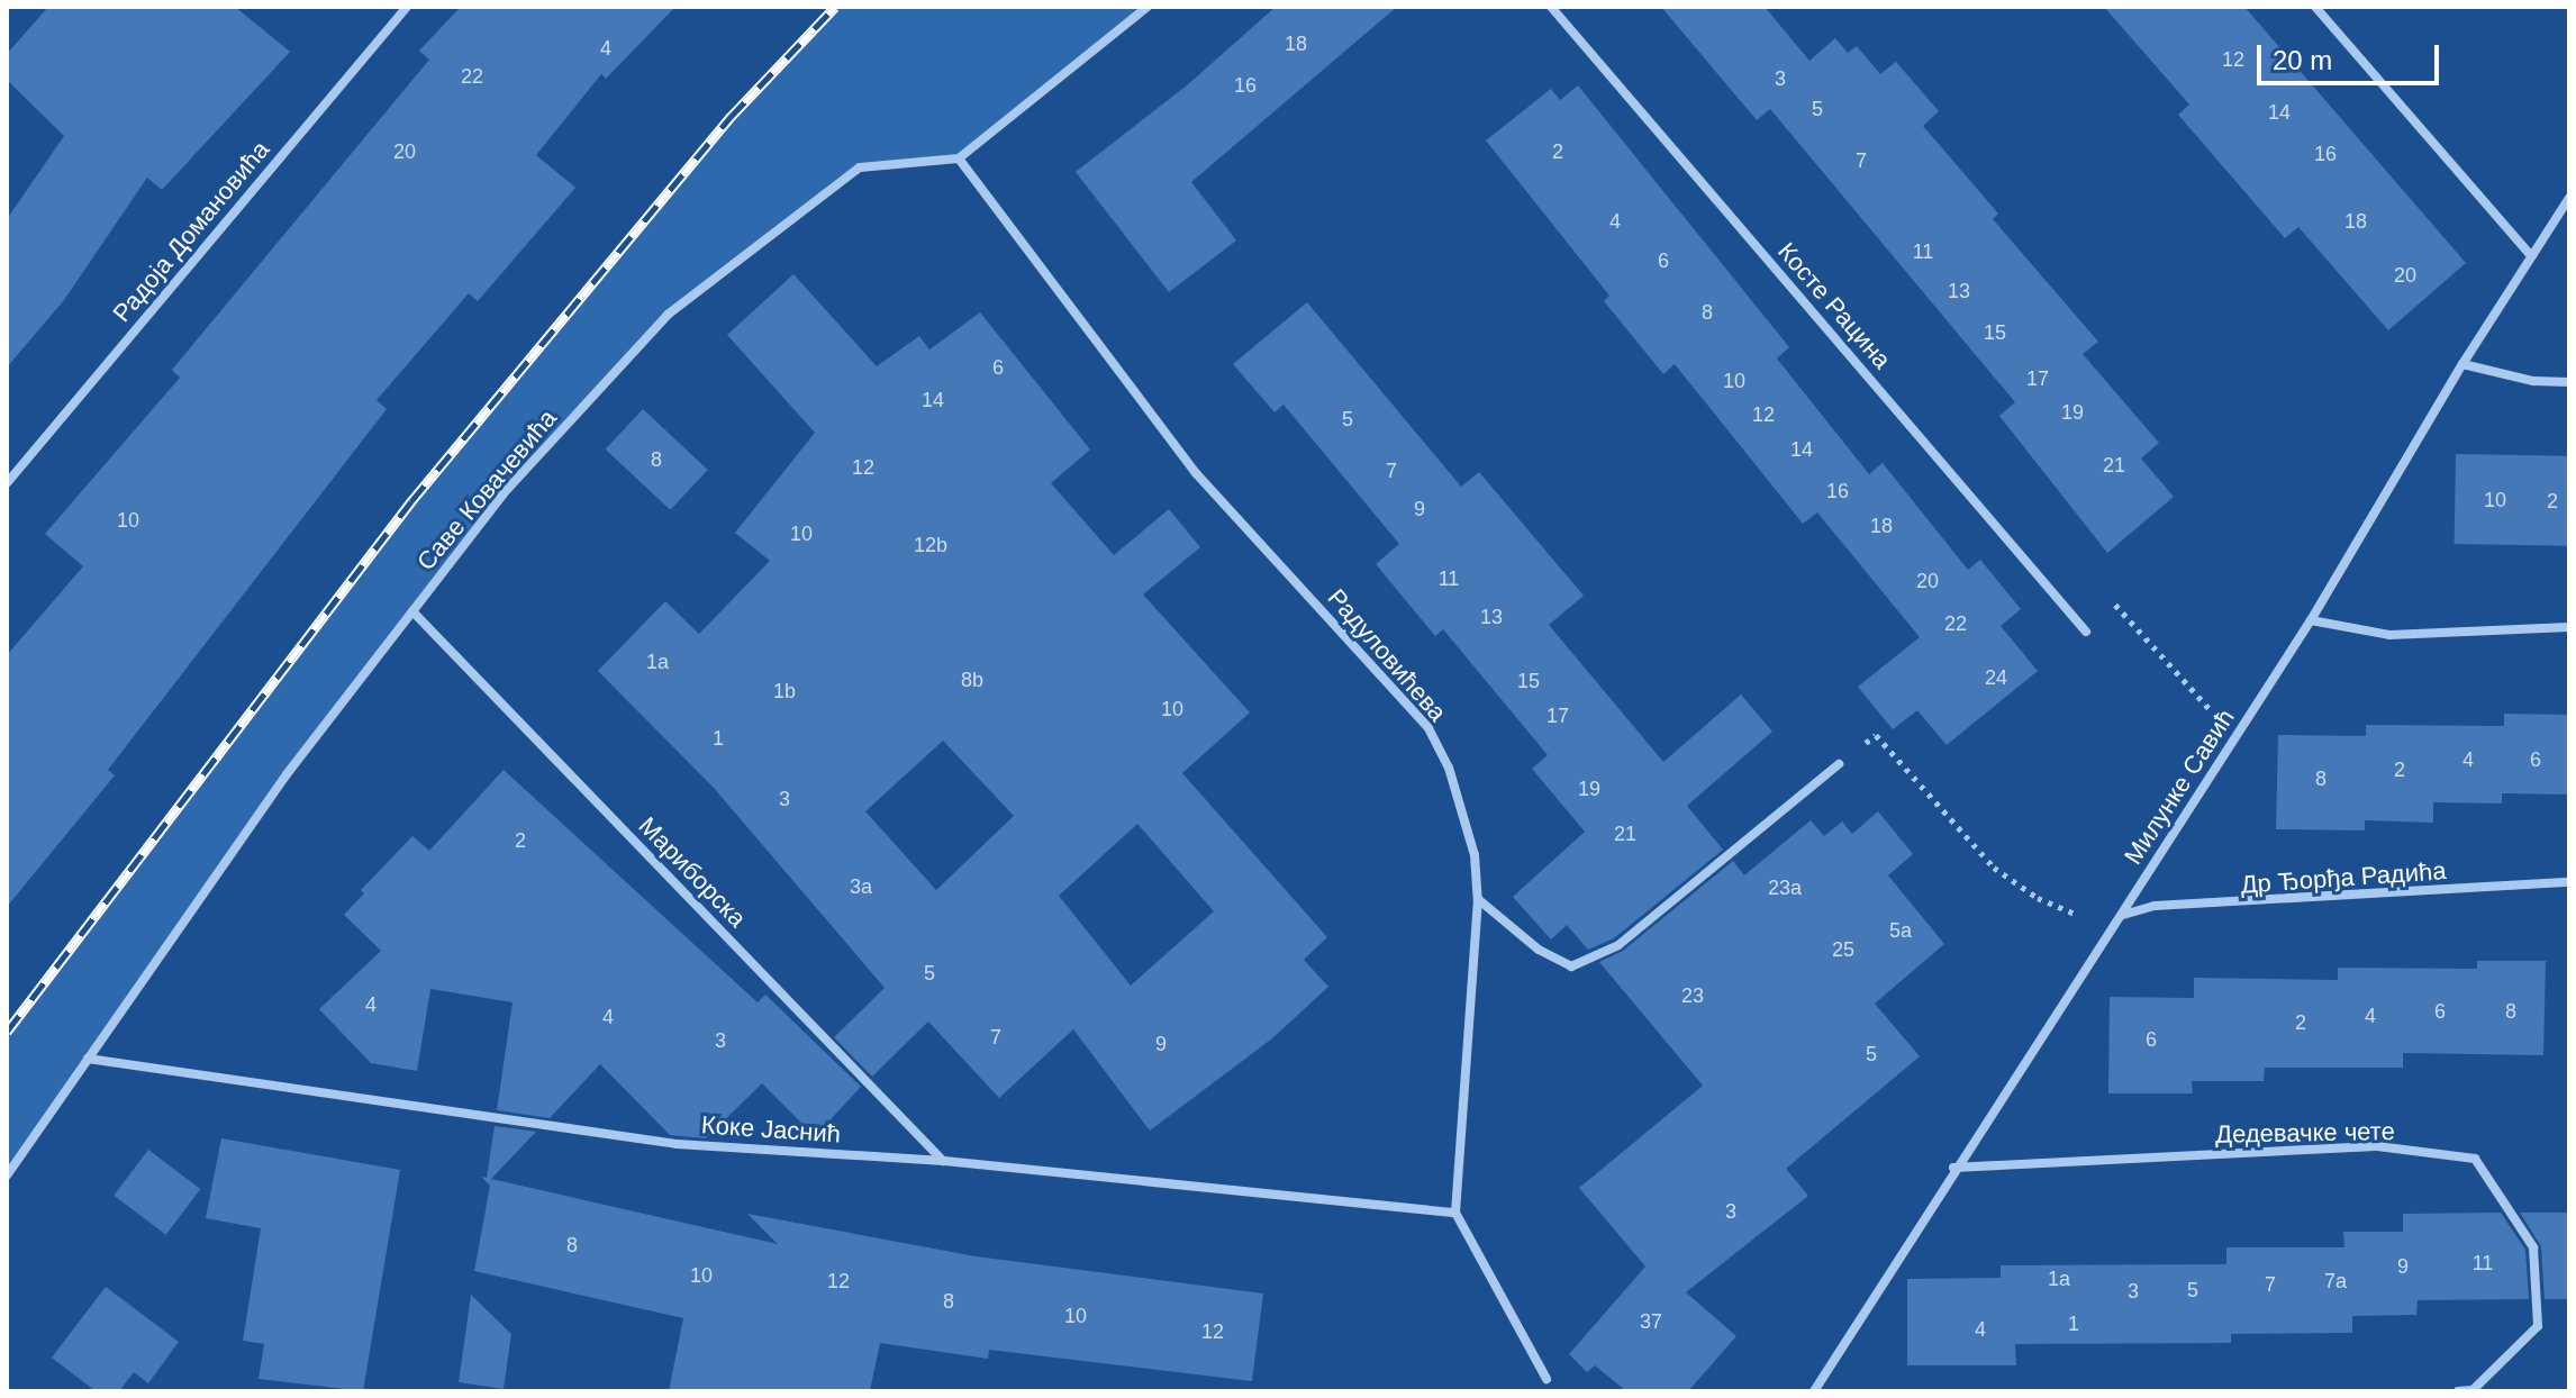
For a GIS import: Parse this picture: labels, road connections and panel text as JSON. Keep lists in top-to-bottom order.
{
  "streets": {
    "street": [
      "Радоја Домановића",
      "Косте Рацина",
      "Саве Ковачевића",
      "Радуловићева",
      "Милунке Савић",
      "Мариборска",
      "Др Ђорђа Радића",
      "Коке Јаснић",
      "Дедевачке чете"
    ]
  },
  "crossings": [
    ["Саве Ковачевића", "Радуловићева"],
    ["Саве Ковачевића", "Мариборска"],
    ["Саве Ковачевића", "Коке Јаснић"],
    ["Радуловићева", "Коке Јаснић"],
    ["Милунке Савић", "Др Ђорђа Радића"],
    ["Милунке Савић", "Дедевачке чете"],
    ["Мариборска", "Коке Јаснић"]
  ],
  "house_numbers": [
    "18",
    "4",
    "12",
    "22",
    "3",
    "16",
    "5",
    "14",
    "20",
    "2",
    "16",
    "7",
    "4",
    "18",
    "11",
    "6",
    "20",
    "13",
    "8",
    "15",
    "6",
    "17",
    "10",
    "14",
    "19",
    "12",
    "5",
    "14",
    "8",
    "21",
    "12",
    "7",
    "16",
    "10",
    "2",
    "9",
    "10",
    "18",
    "10",
    "12b",
    "11",
    "20",
    "13",
    "22",
    "1a",
    "24",
    "8b",
    "15",
    "1b",
    "10",
    "17",
    "1",
    "4",
    "6",
    "2",
    "8",
    "19",
    "3",
    "21",
    "2",
    "3a",
    "23a",
    "5a",
    "25",
    "5",
    "23",
    "4",
    "6",
    "8",
    "4",
    "4",
    "2",
    "7",
    "6",
    "3",
    "9",
    "5",
    "3",
    "8",
    "11",
    "9",
    "10",
    "1a",
    "12",
    "7a",
    "7",
    "5",
    "3",
    "8",
    "10",
    "37",
    "1",
    "4",
    "12"
  ],
  "scale_bar": "20 m"
}
